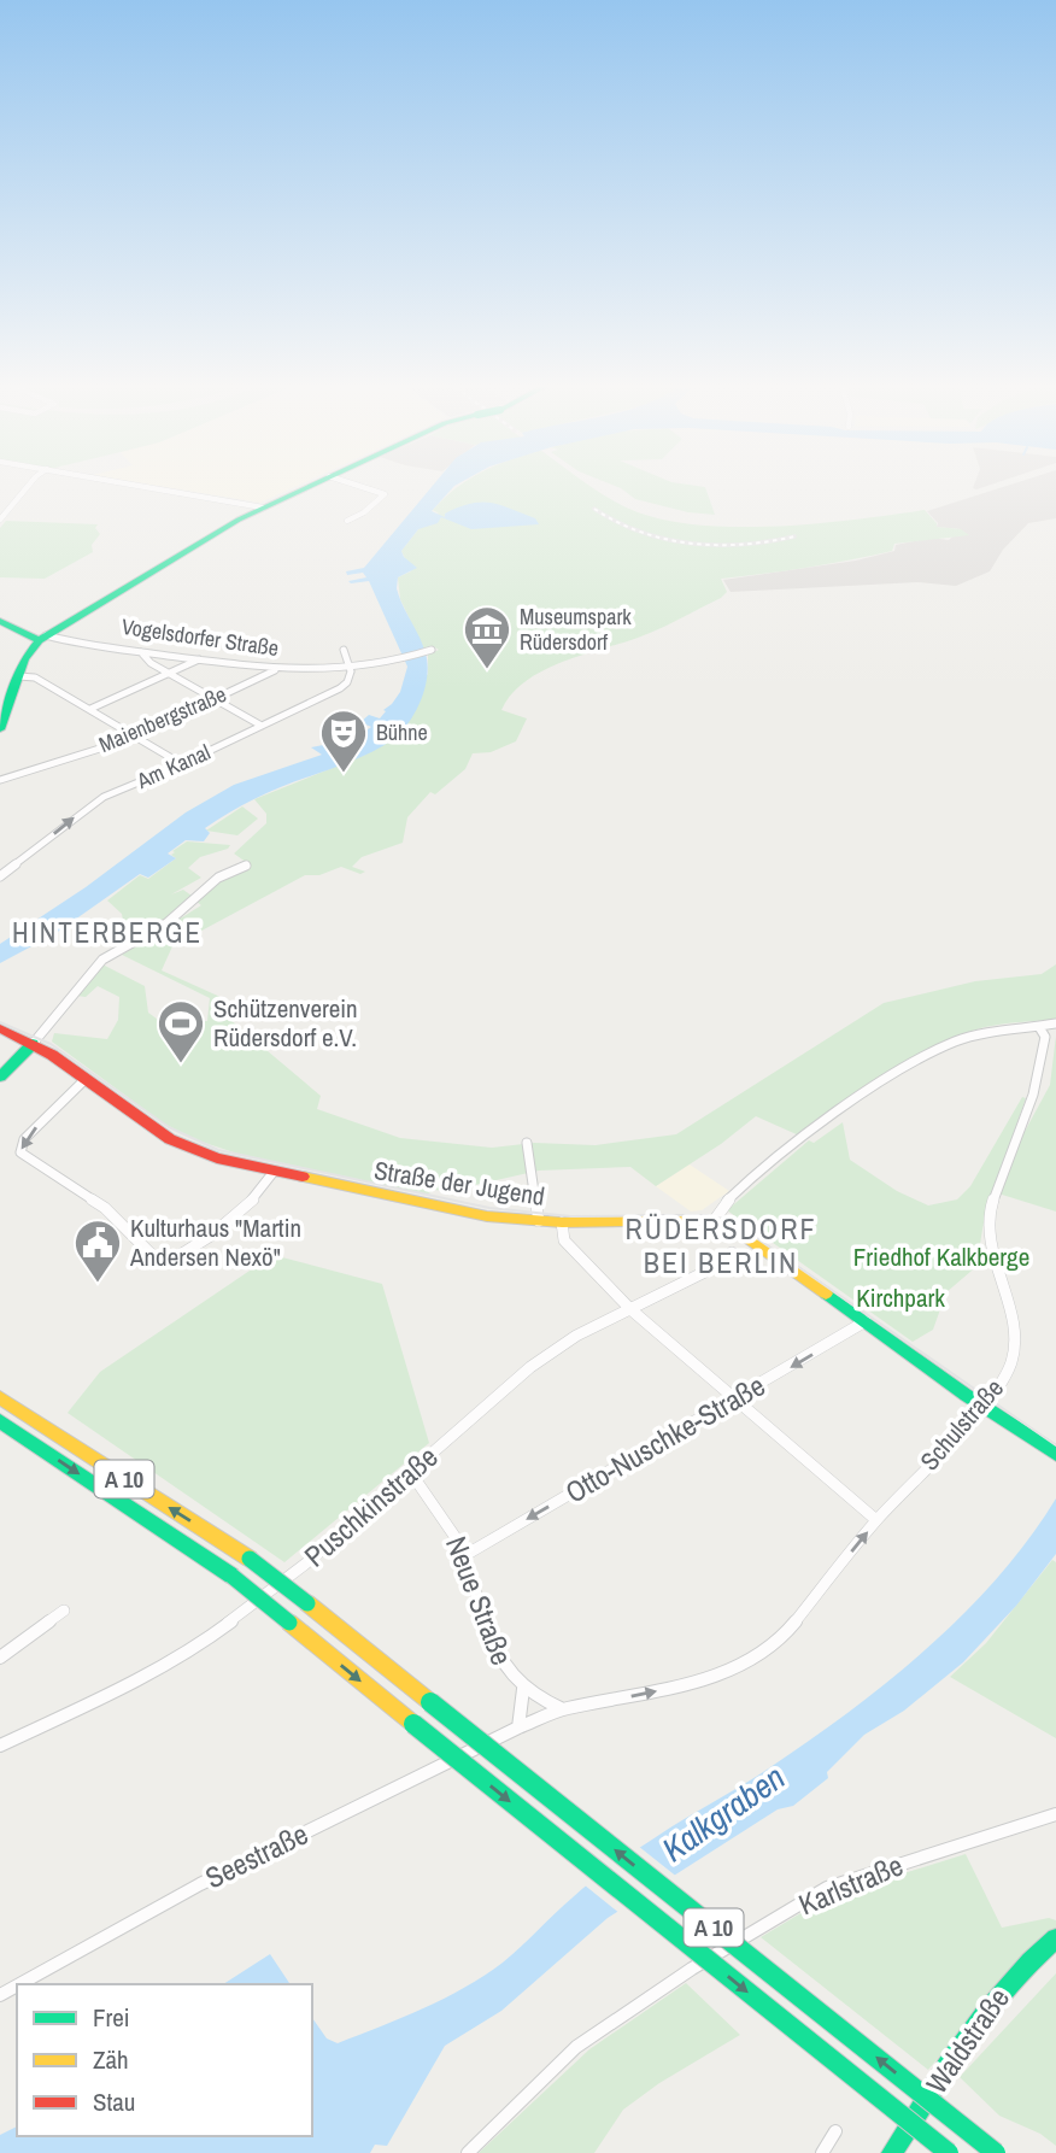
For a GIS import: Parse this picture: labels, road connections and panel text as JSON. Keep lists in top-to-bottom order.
{
  "streets": {
    "main road": [
      "Vogelsdorfer Straße",
      "Straße der Jugend",
      "A 10",
      "Waldstraße"
    ],
    "street": [
      "Maienbergstraße",
      "Am Kanal",
      "Schulstraße",
      "Otto-Nuschke-Straße",
      "Puschkinstraße",
      "Neue Straße",
      "Seestraße",
      "Karlstraße"
    ]
  },
  "crossings": [
    ["Vogelsdorfer Straße", "Maienbergstraße"],
    ["Vogelsdorfer Straße", "Am Kanal"],
    ["Schulstraße", "Seestraße"],
    ["Otto-Nuschke-Straße", "Neue Straße"],
    ["Puschkinstraße", "Neue Straße"],
    ["Neue Straße", "Seestraße"]
  ],
  "one_way": ["Am Kanal", "Otto-Nuschke-Straße", "Seestraße"],
  "districts": ["HINTERBERGE", "RÜDERSDORF BEI BERLIN"],
  "water": ["Kalkgraben"],
  "parks": ["Friedhof Kalkberge", "Kirchpark"],
  "places": {
    "museum": ["Museumspark Rüdersdorf"],
    "theatre": ["Bühne"],
    "sports": ["Schützenverein Rüdersdorf e.V."],
    "public building": ["Kulturhaus \"Martin Andersen Nexö\""]
  },
  "legend": ["Frei", "Zäh", "Stau"]
}
